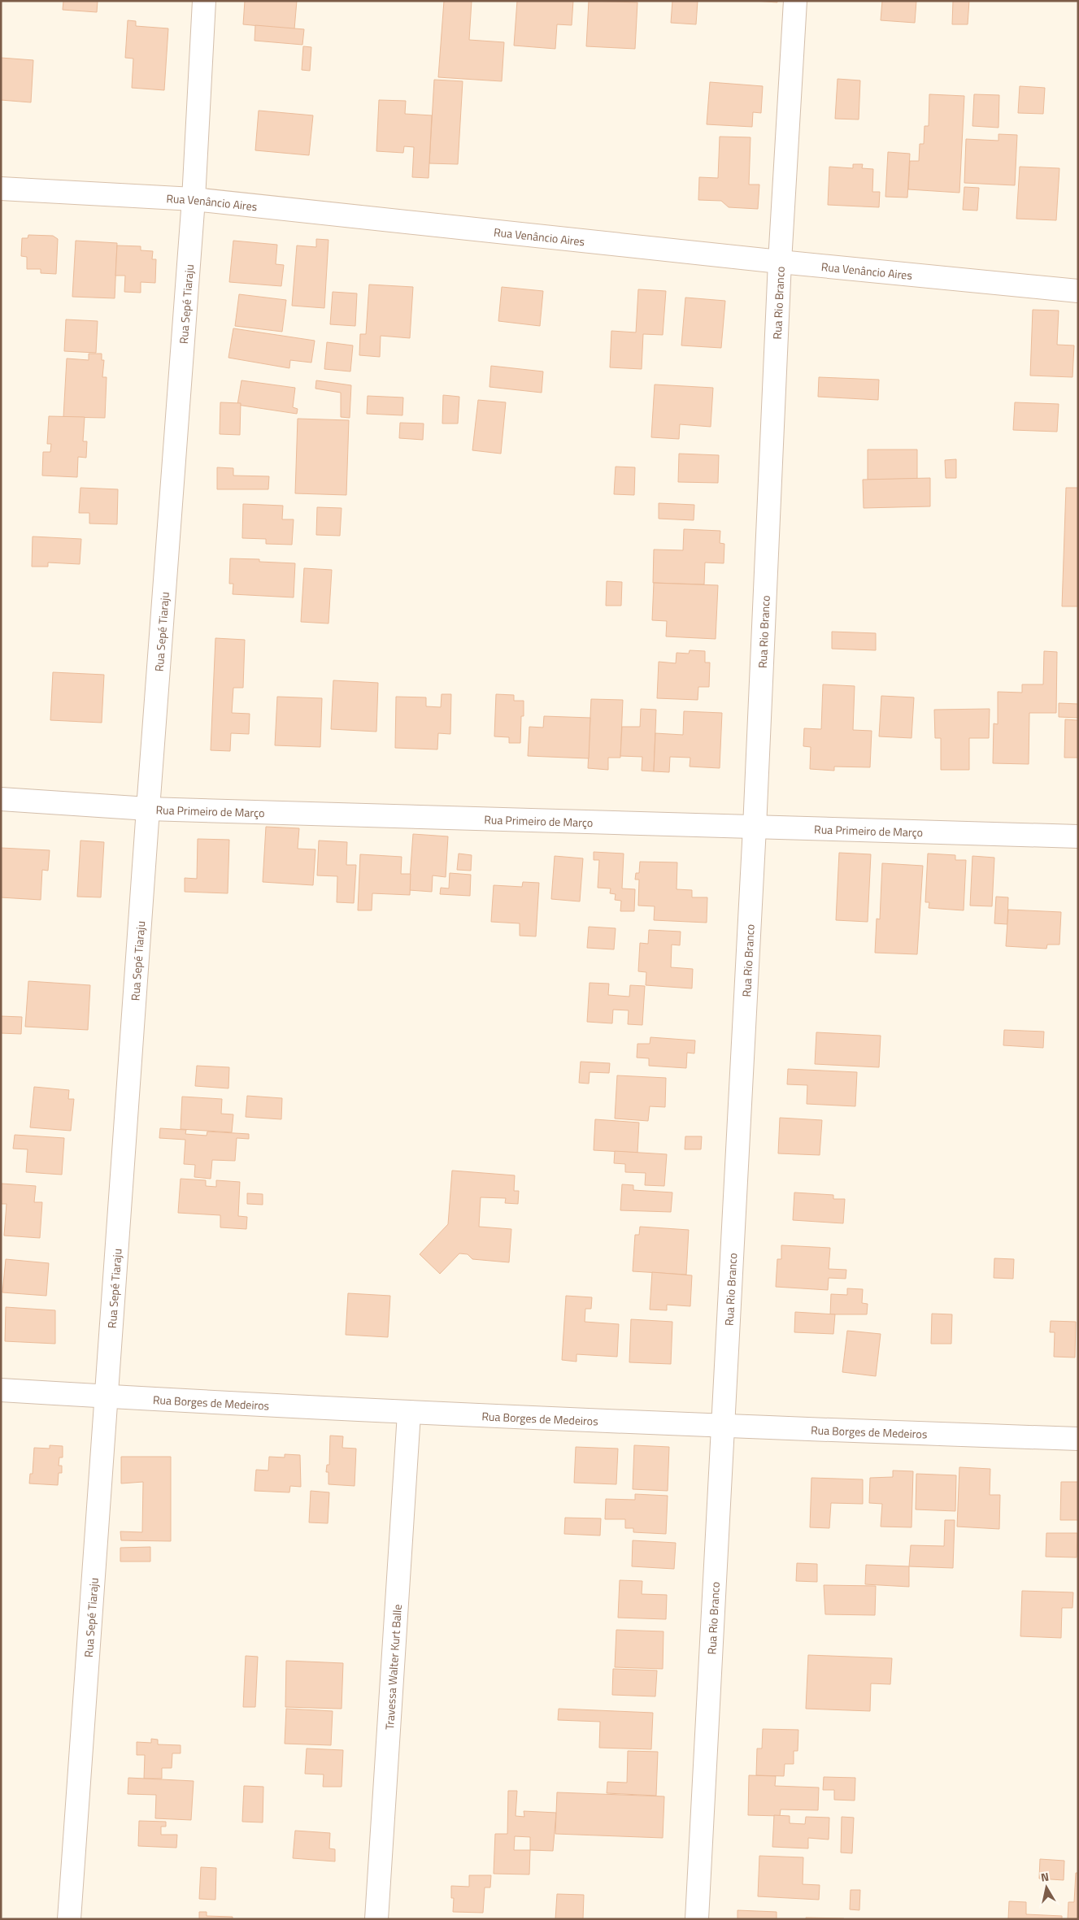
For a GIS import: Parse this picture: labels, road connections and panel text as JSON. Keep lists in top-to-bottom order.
{
  "streets": {
    "street": [
      "Rua Venâncio Aires",
      "Rua Rio Branco",
      "Rua Sepé Tiaraju",
      "Rua Primeiro de Março",
      "Rua Borges de Medeiros",
      "Travessa Walter Kurt Balle"
    ]
  },
  "crossings": [
    ["Rua Venâncio Aires", "Rua Rio Branco"],
    ["Rua Venâncio Aires", "Rua Sepé Tiaraju"],
    ["Rua Rio Branco", "Rua Primeiro de Março"],
    ["Rua Rio Branco", "Rua Borges de Medeiros"],
    ["Rua Sepé Tiaraju", "Rua Primeiro de Março"],
    ["Rua Sepé Tiaraju", "Rua Borges de Medeiros"],
    ["Rua Borges de Medeiros", "Travessa Walter Kurt Balle"]
  ],
  "north": "top"
}
